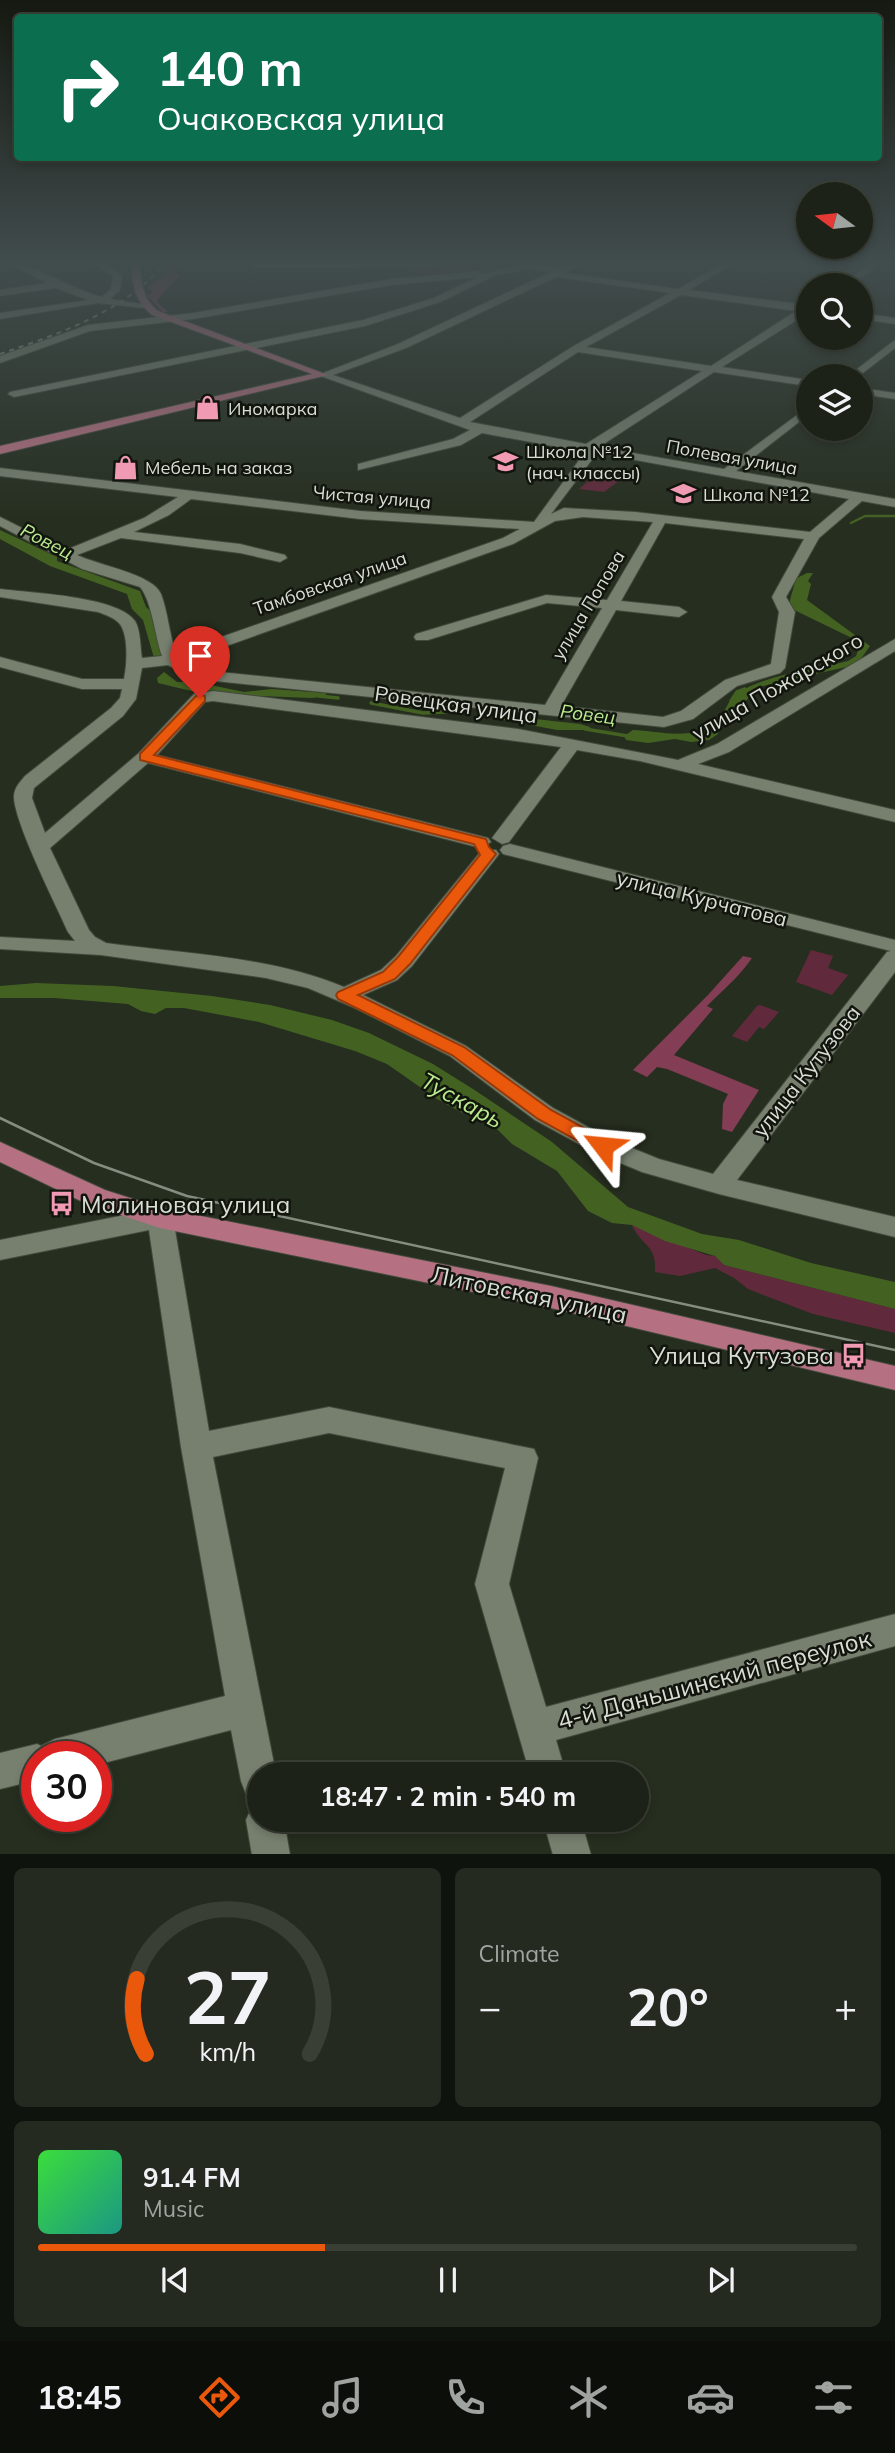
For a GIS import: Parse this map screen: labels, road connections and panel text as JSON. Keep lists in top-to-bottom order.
{
  "streets": {
    "main road": ["Литовская улица"],
    "street": [
      "Полевая улица",
      "Чистая улица",
      "Тамбовская улица",
      "улица Попова",
      "улица Пожарского",
      "Ровецкая улица",
      "улица Курчатова",
      "улица Кутузова",
      "4-й Даньшинский переулок"
    ]
  },
  "crossings": [
    ["Полевая улица", "Тамбовская улица"],
    ["Чистая улица", "Тамбовская улица"],
    ["Тамбовская улица", "улица Попова"],
    ["Тамбовская улица", "Ровецкая улица"],
    ["улица Попова", "Ровецкая улица"],
    ["улица Пожарского", "Ровецкая улица"],
    ["Ровецкая улица", "улица Курчатова"]
  ],
  "water": ["Ровец", "Тускарь"],
  "places": {
    "shop": ["Иномарка", "Мебель на заказ"],
    "school or university": ["Школа №12 (нач. классы)", "Школа №12"],
    "bus stop": ["Малиновая улица", "Улица Кутузова"]
  },
  "north": "left",
  "page": {
    "turn": ["140 m", "Очаковская улица"],
    "limit": "30",
    "trip": "18:47 · 2 min · 540 m",
    "tile": "Climate",
    "heat": ["−", "20°", "+"],
    "song": ["91.4 FM", "Music"],
    "tabs": "18:45",
    "gauge": ["27", "km/h"]
  }
}
